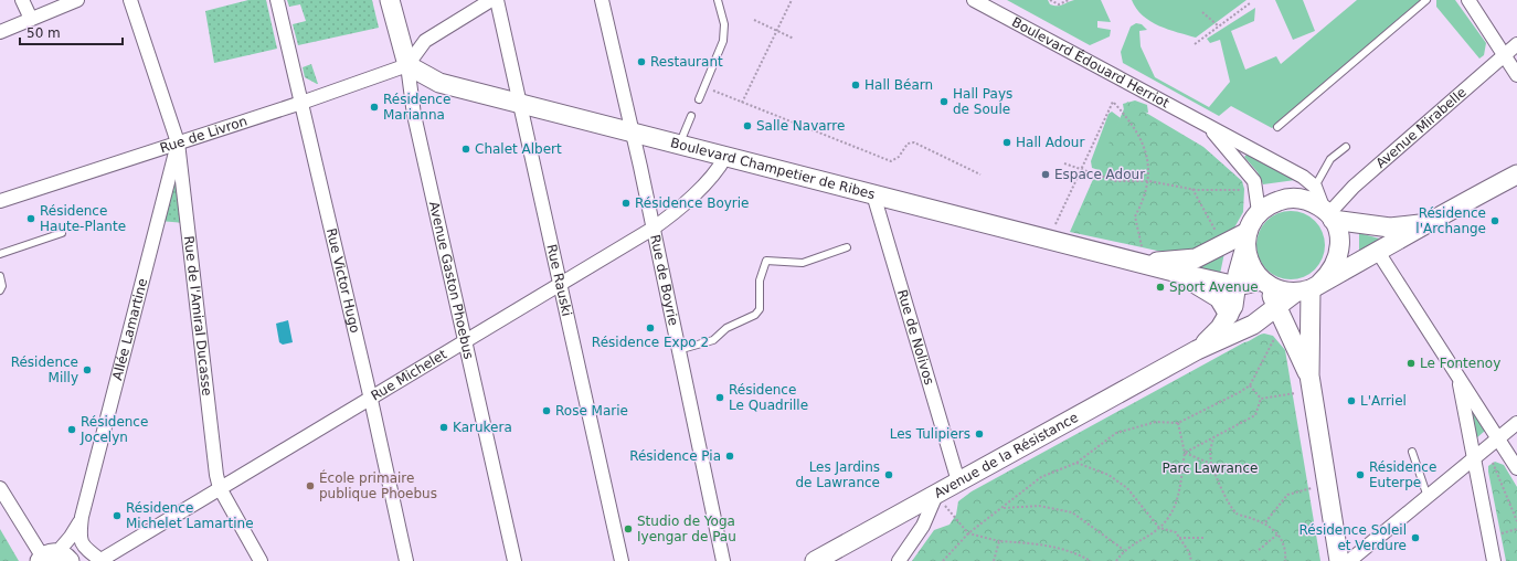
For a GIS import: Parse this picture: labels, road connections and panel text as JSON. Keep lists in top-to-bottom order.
{
  "streets": {
    "main road": ["Boulevard Champetier de Ribes", "Avenue Gaston Phoebus", "Avenue de la Résistance"],
    "street": [
      "Boulevard Édouard Herriot",
      "Avenue Mirabelle",
      "Rue de Livron",
      "Rue Victor Hugo",
      "Rue Rauski",
      "Rue de Boyrie",
      "Rue de l'Amiral Ducasse",
      "Allée Lamartine",
      "Rue de Nolivos",
      "Rue Michelet"
    ]
  },
  "crossings": [
    ["Boulevard Édouard Herriot", "Avenue Mirabelle"],
    ["Boulevard Édouard Herriot", "Boulevard Champetier de Ribes"],
    ["Boulevard Édouard Herriot", "Avenue de la Résistance"],
    ["Avenue Mirabelle", "Boulevard Champetier de Ribes"],
    ["Avenue Mirabelle", "Avenue de la Résistance"],
    ["Rue de Livron", "Boulevard Champetier de Ribes"],
    ["Rue de Livron", "Rue Victor Hugo"],
    ["Rue de Livron", "Avenue Gaston Phoebus"],
    ["Rue de Livron", "Rue de l'Amiral Ducasse"],
    ["Rue de Livron", "Allée Lamartine"],
    ["Boulevard Champetier de Ribes", "Avenue Gaston Phoebus"],
    ["Boulevard Champetier de Ribes", "Rue Rauski"],
    ["Boulevard Champetier de Ribes", "Rue de Boyrie"],
    ["Boulevard Champetier de Ribes", "Rue de Nolivos"],
    ["Boulevard Champetier de Ribes", "Rue Michelet"],
    ["Boulevard Champetier de Ribes", "Avenue de la Résistance"],
    ["Rue Victor Hugo", "Rue Michelet"],
    ["Avenue Gaston Phoebus", "Rue Michelet"],
    ["Rue Rauski", "Rue Michelet"],
    ["Rue de Boyrie", "Rue Michelet"],
    ["Rue de l'Amiral Ducasse", "Allée Lamartine"],
    ["Rue de l'Amiral Ducasse", "Rue Michelet"],
    ["Allée Lamartine", "Rue Michelet"],
    ["Rue de Nolivos", "Avenue de la Résistance"]
  ],
  "parks": ["Parc Lawrance"],
  "places": [
    "Restaurant",
    "Hall Béarn",
    "Hall Pays de Soule",
    "Résidence Marianna",
    "Salle Navarre",
    "Hall Adour",
    "Chalet Albert",
    "Espace Adour",
    "Résidence Boyrie",
    "Résidence Haute-Plante",
    "Résidence l'Archange",
    "Sport Avenue",
    "Résidence Expo 2",
    "Le Fontenoy",
    "Résidence Milly",
    "Résidence Le Quadrille",
    "L'Arriel",
    "Rose Marie",
    "Karukera",
    "Résidence Jocelyn",
    "Les Tulipiers",
    "Résidence Pia",
    "Les Jardins de Lawrance",
    "Résidence Euterpe",
    "École primaire publique Phoebus",
    "Résidence Michelet Lamartine",
    "Studio de Yoga Iyengar de Pau",
    "Résidence Soleil et Verdure"
  ],
  "scale_bar": "50 m"
}
